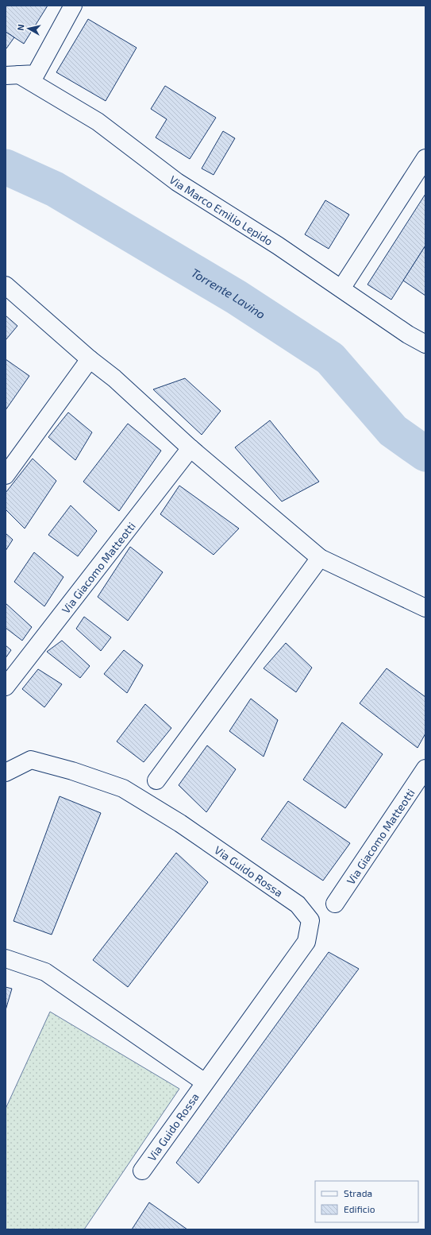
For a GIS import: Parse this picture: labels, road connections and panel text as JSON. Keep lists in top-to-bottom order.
{
  "streets": {
    "street": ["Via Marco Emilio Lepido", "Via Giacomo Matteotti", "Via Guido Rossa"]
  },
  "water": ["Torrente Lavino"],
  "legend": ["Strada", "Edificio"],
  "north": "left"
}
